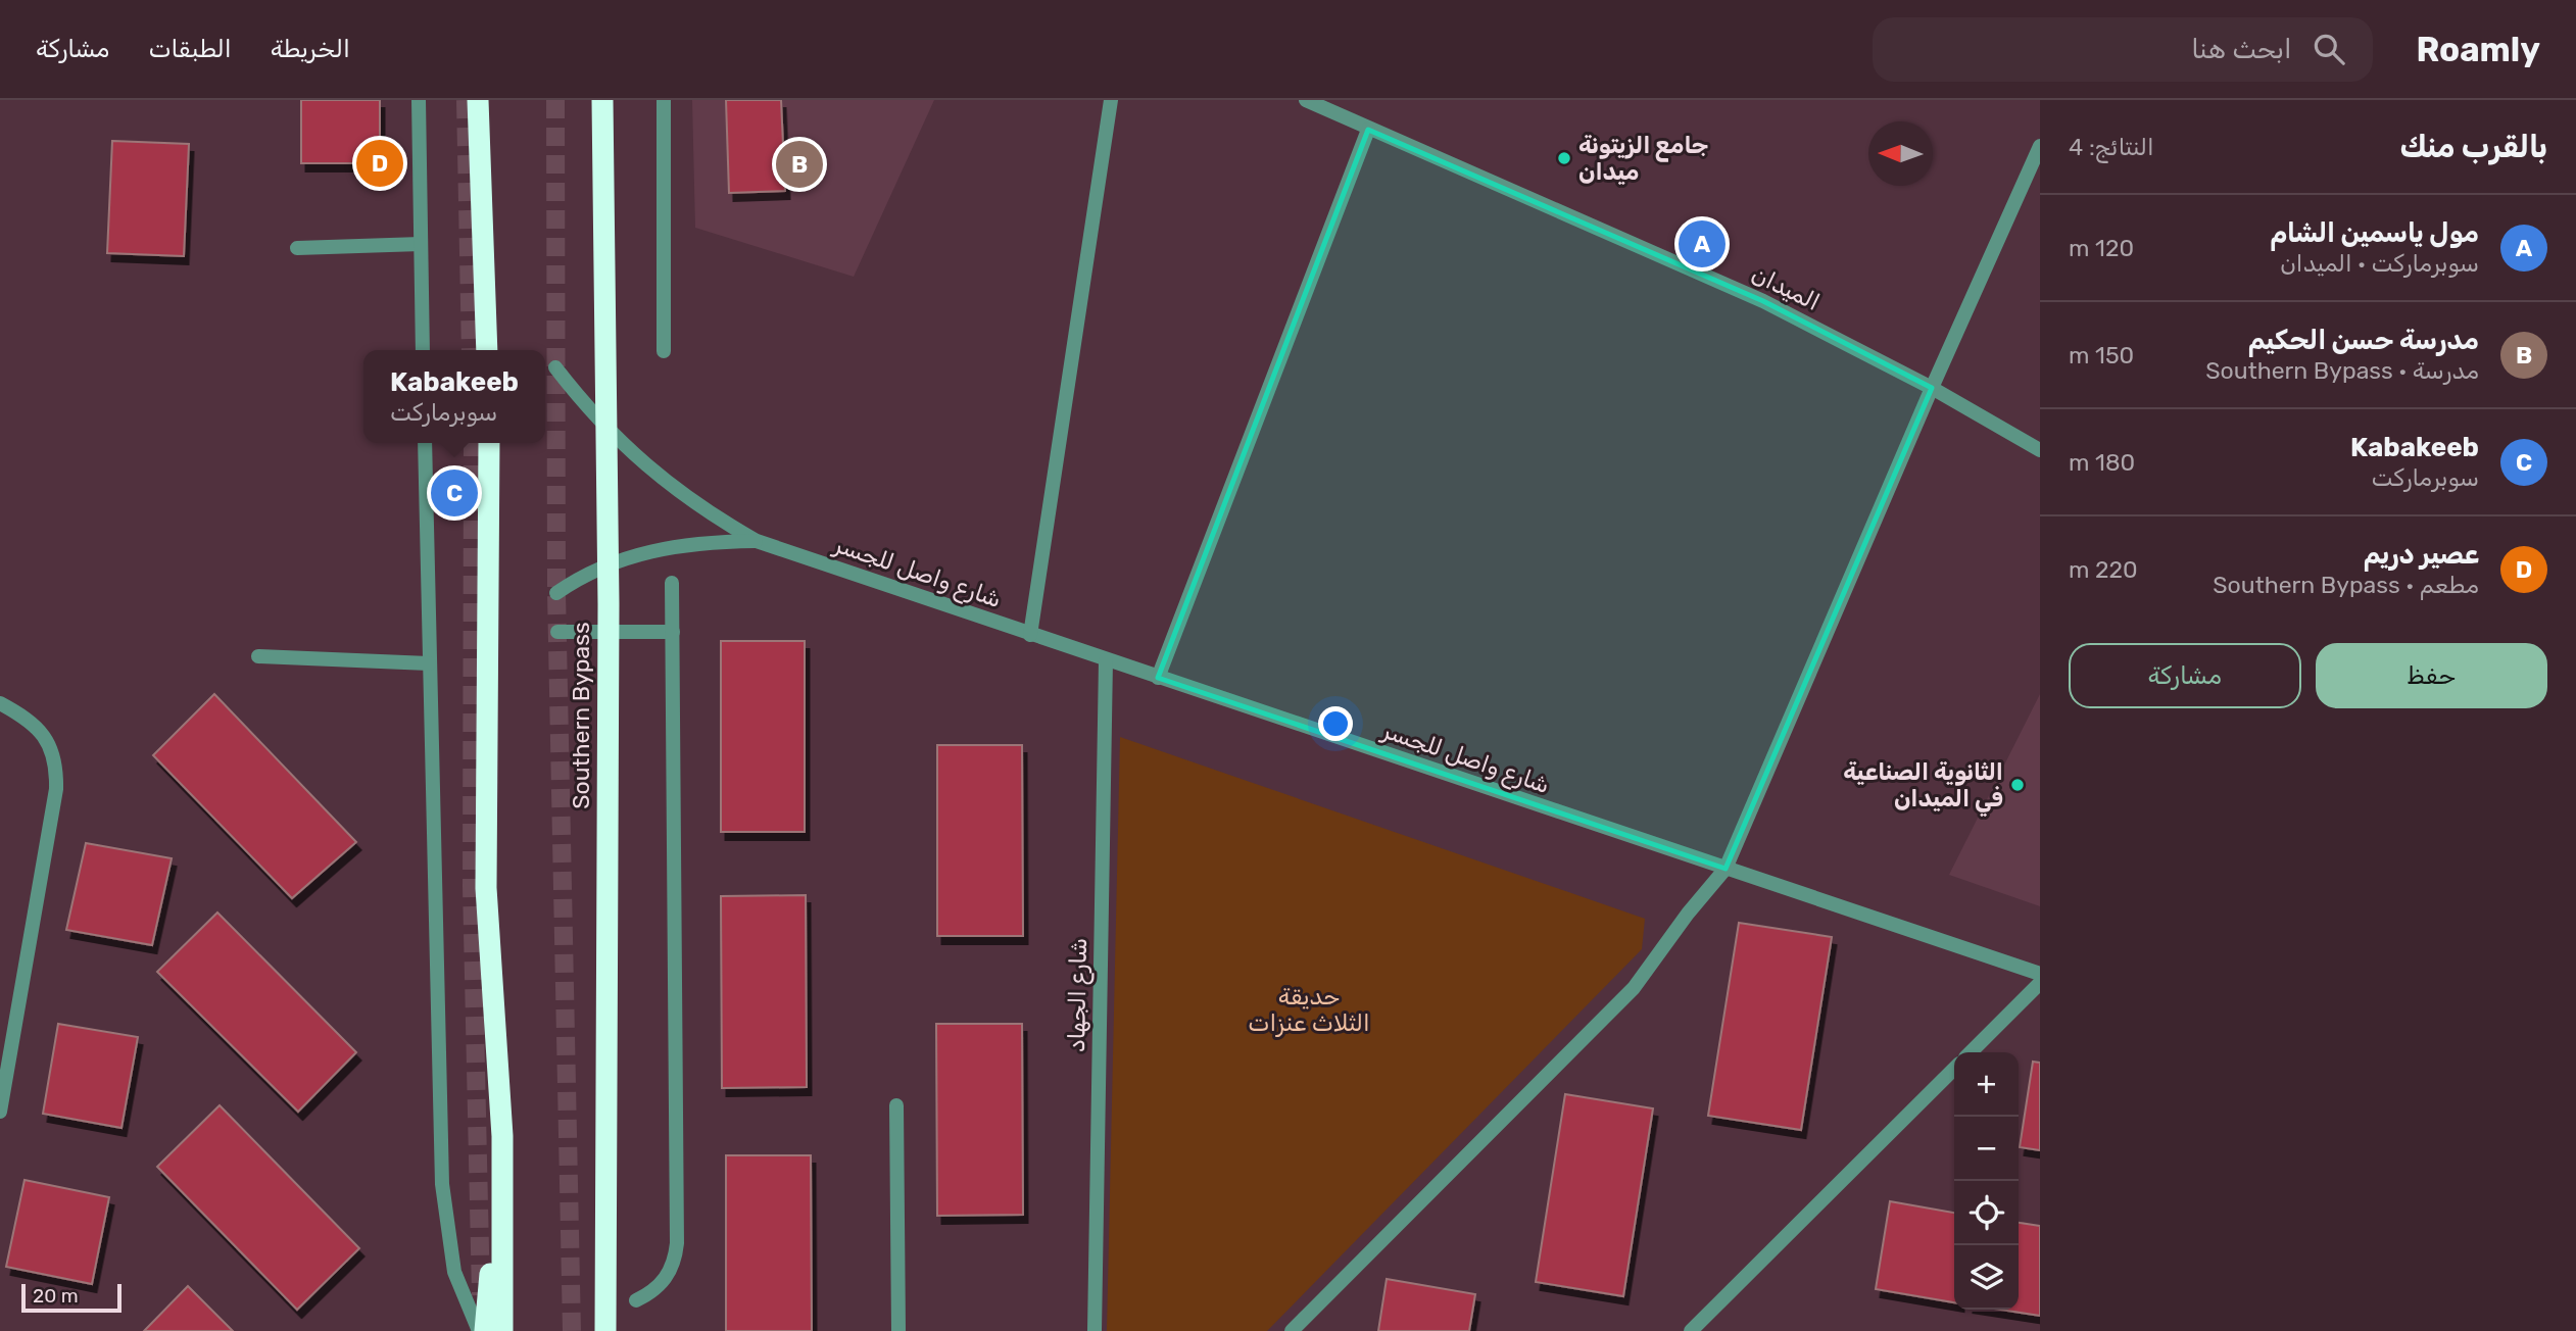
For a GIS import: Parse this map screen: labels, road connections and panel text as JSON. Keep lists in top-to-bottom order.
{
  "streets": {
    "highway": ["Southern Bypass"],
    "street": ["الميدان", "شارع واصل للجسر", "شارع الجهاد"]
  },
  "crossings": [
    ["شارع واصل للجسر", "شارع الجهاد"]
  ],
  "parks": ["حديقة الثلاث عنزات"],
  "places": ["جامع الزيتونة ميدان", "الثانوية الصناعية في الميدان"],
  "scale_bar": "20 m",
  "north": "left",
  "page": {
    "header": "Roamly",
    "search": "ابحث هنا",
    "nav": ["الخريطة", "الطبقات", "مشاركة"],
    "heading": ["بالقرب منك", "النتائج: 4"],
    "pins": [
      "D",
      "B",
      "A",
      "C"
    ],
    "list": [
      {
        "mark": "A",
        "name": "مول ياسمين الشام",
        "note": "سوبرماركت · الميدان",
        "value": "120 m"
      },
      {
        "mark": "B",
        "name": "مدرسة حسن الحكيم",
        "note": "مدرسة · Southern Bypass",
        "value": "150 m"
      },
      {
        "mark": "C",
        "name": "Kabakeeb",
        "note": "سوبرماركت",
        "value": "180 m"
      },
      {
        "mark": "D",
        "name": "عصير دريم",
        "note": "مطعم · Southern Bypass",
        "value": "220 m"
      }
    ],
    "popup": ["Kabakeeb", "سوبرماركت"],
    "buttons": ["حفظ", "مشاركة"],
    "map_buttons": ["+", "−"],
    "scale": "20 m"
  }
}
